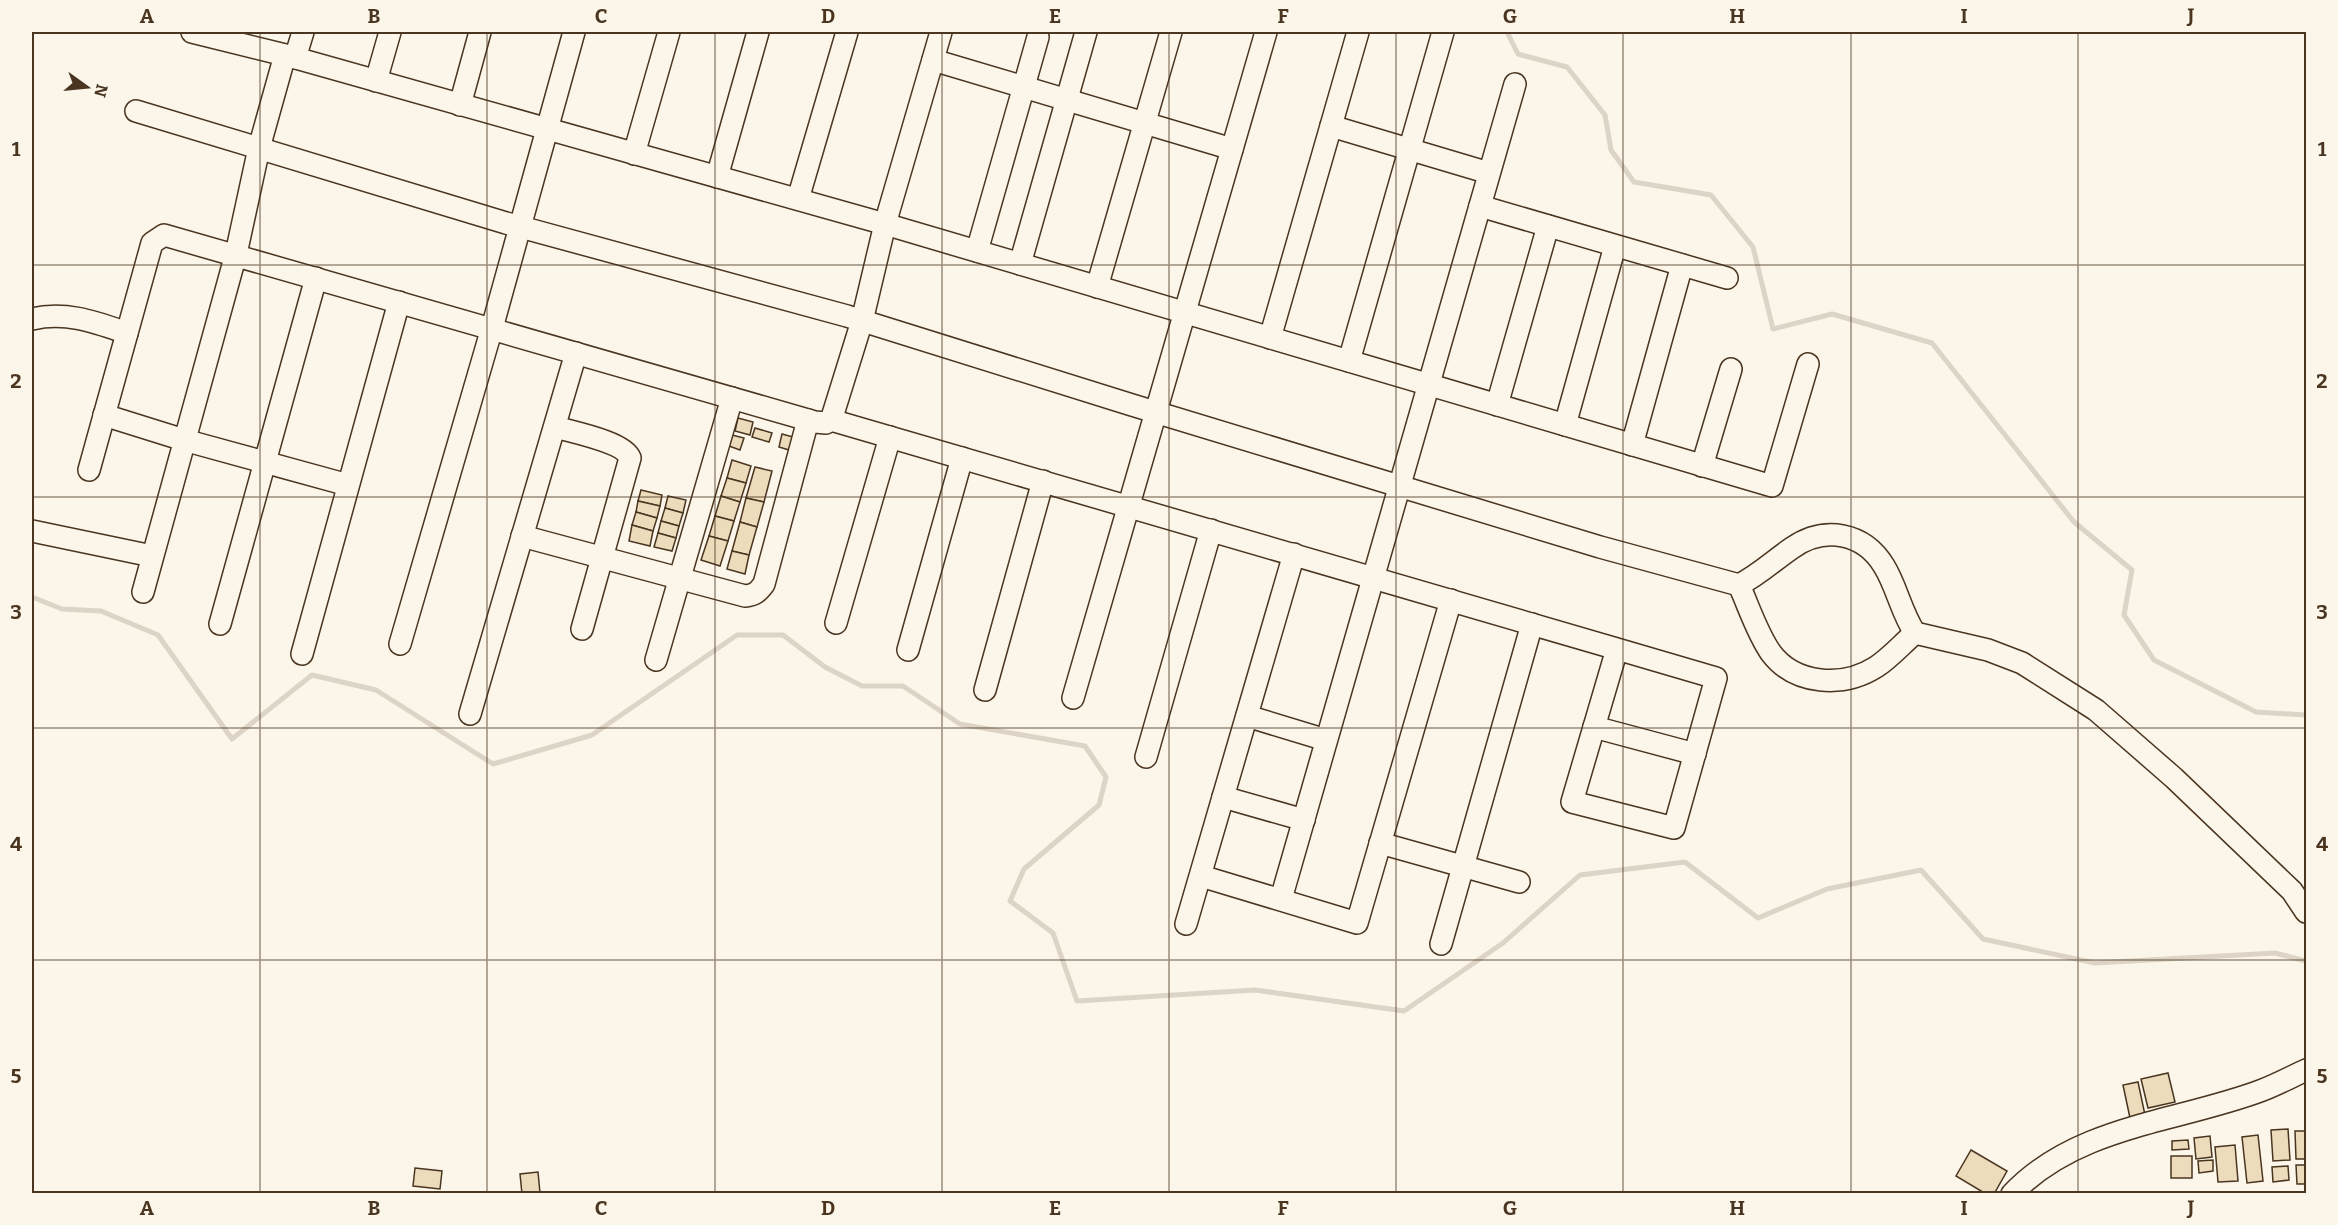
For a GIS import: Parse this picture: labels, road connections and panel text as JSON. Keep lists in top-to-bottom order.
{
  "north": "right",
  "grid": {
    "columns": [
      "A",
      "B",
      "C",
      "D",
      "E",
      "F",
      "G",
      "H",
      "I",
      "J"
    ],
    "rows": [
      "1",
      "2",
      "3",
      "4",
      "5"
    ]
  }
}
